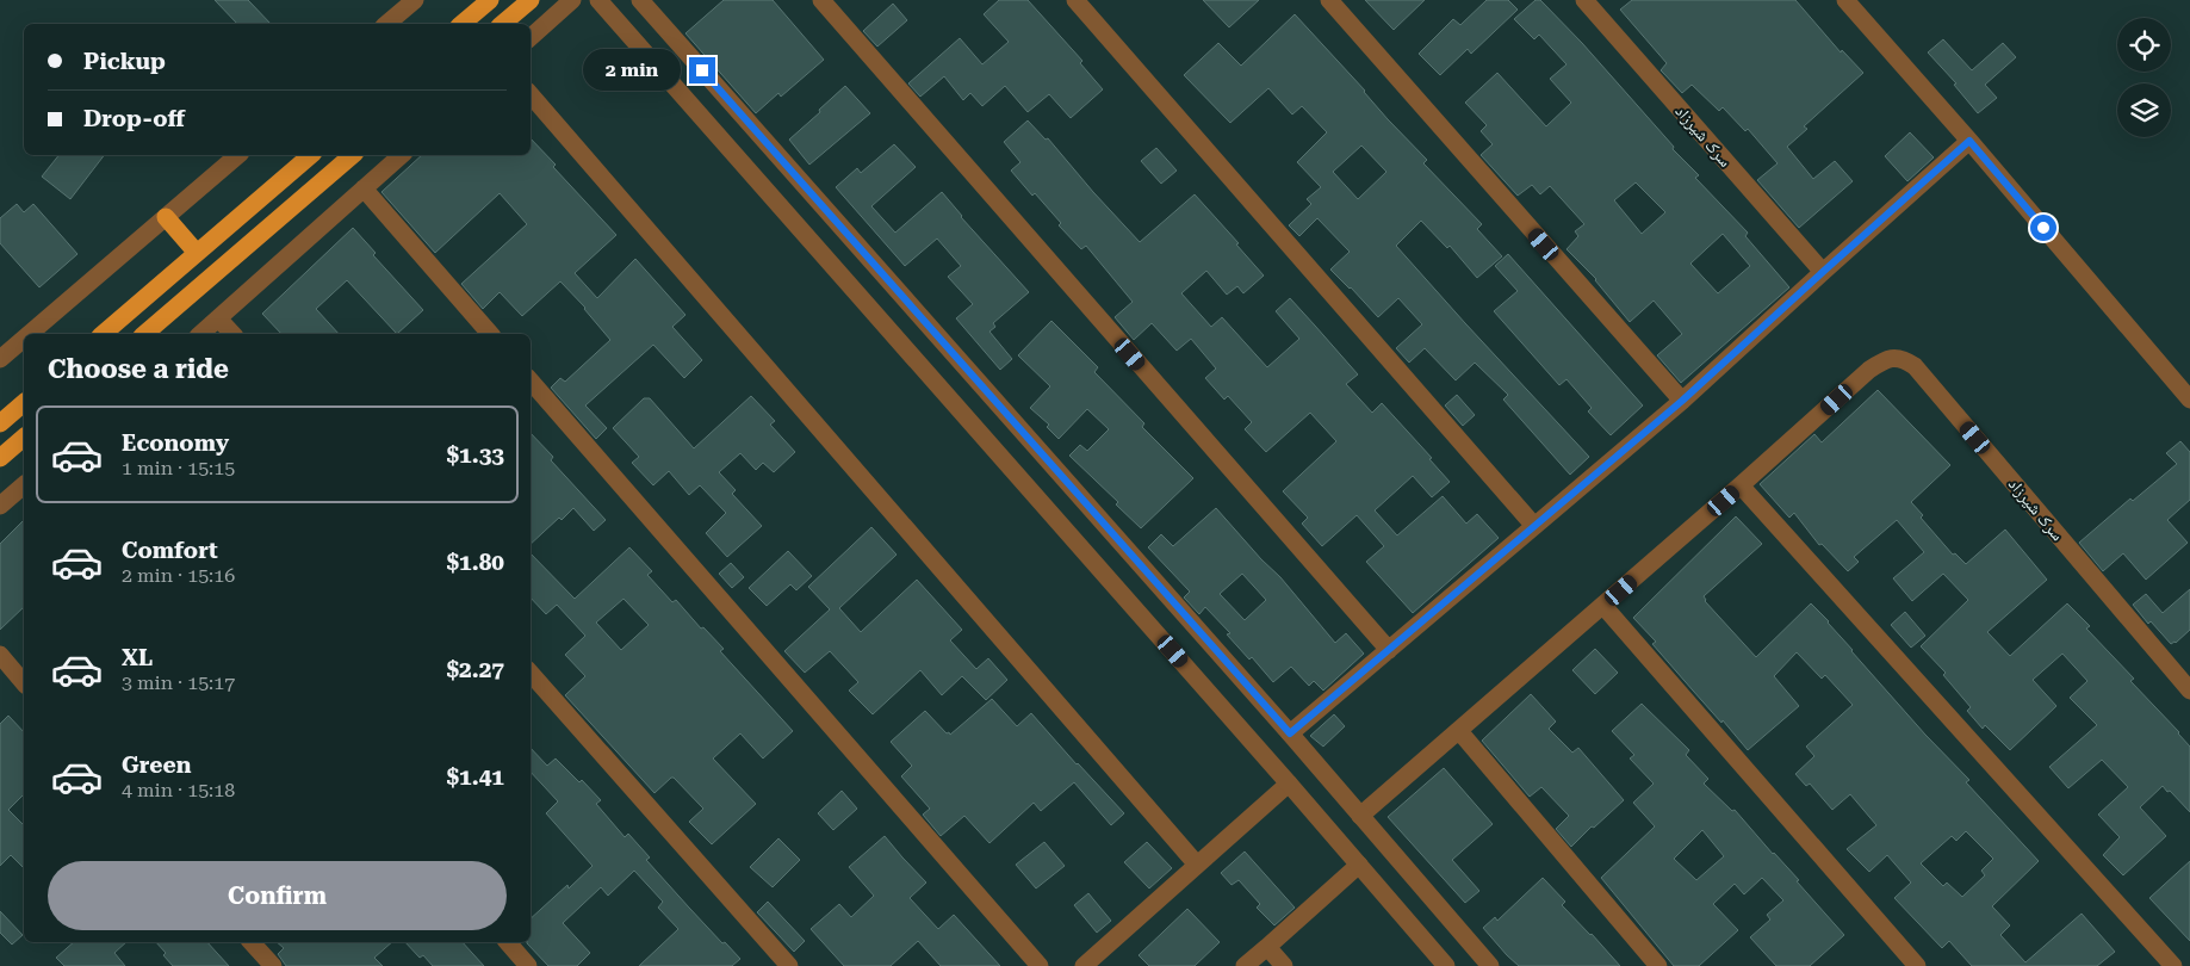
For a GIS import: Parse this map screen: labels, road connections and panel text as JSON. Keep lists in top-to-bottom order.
{
  "streets": {
    "street": ["سرک شیرزاد"]
  },
  "page": {
    "banner": ["Pickup", "Drop-off"],
    "bubble": "2 min",
    "heading": "Choose a ride",
    "list": [
      {
        "name": "Economy",
        "note": "1 min · 15:15",
        "value": "$1.33"
      },
      {
        "name": "Comfort",
        "note": "2 min · 15:16",
        "value": "$1.80"
      },
      {
        "name": "XL",
        "note": "3 min · 15:17",
        "value": "$2.27"
      },
      {
        "name": "Green",
        "note": "4 min · 15:18",
        "value": "$1.41"
      }
    ],
    "buttons": "Confirm"
  }
}
